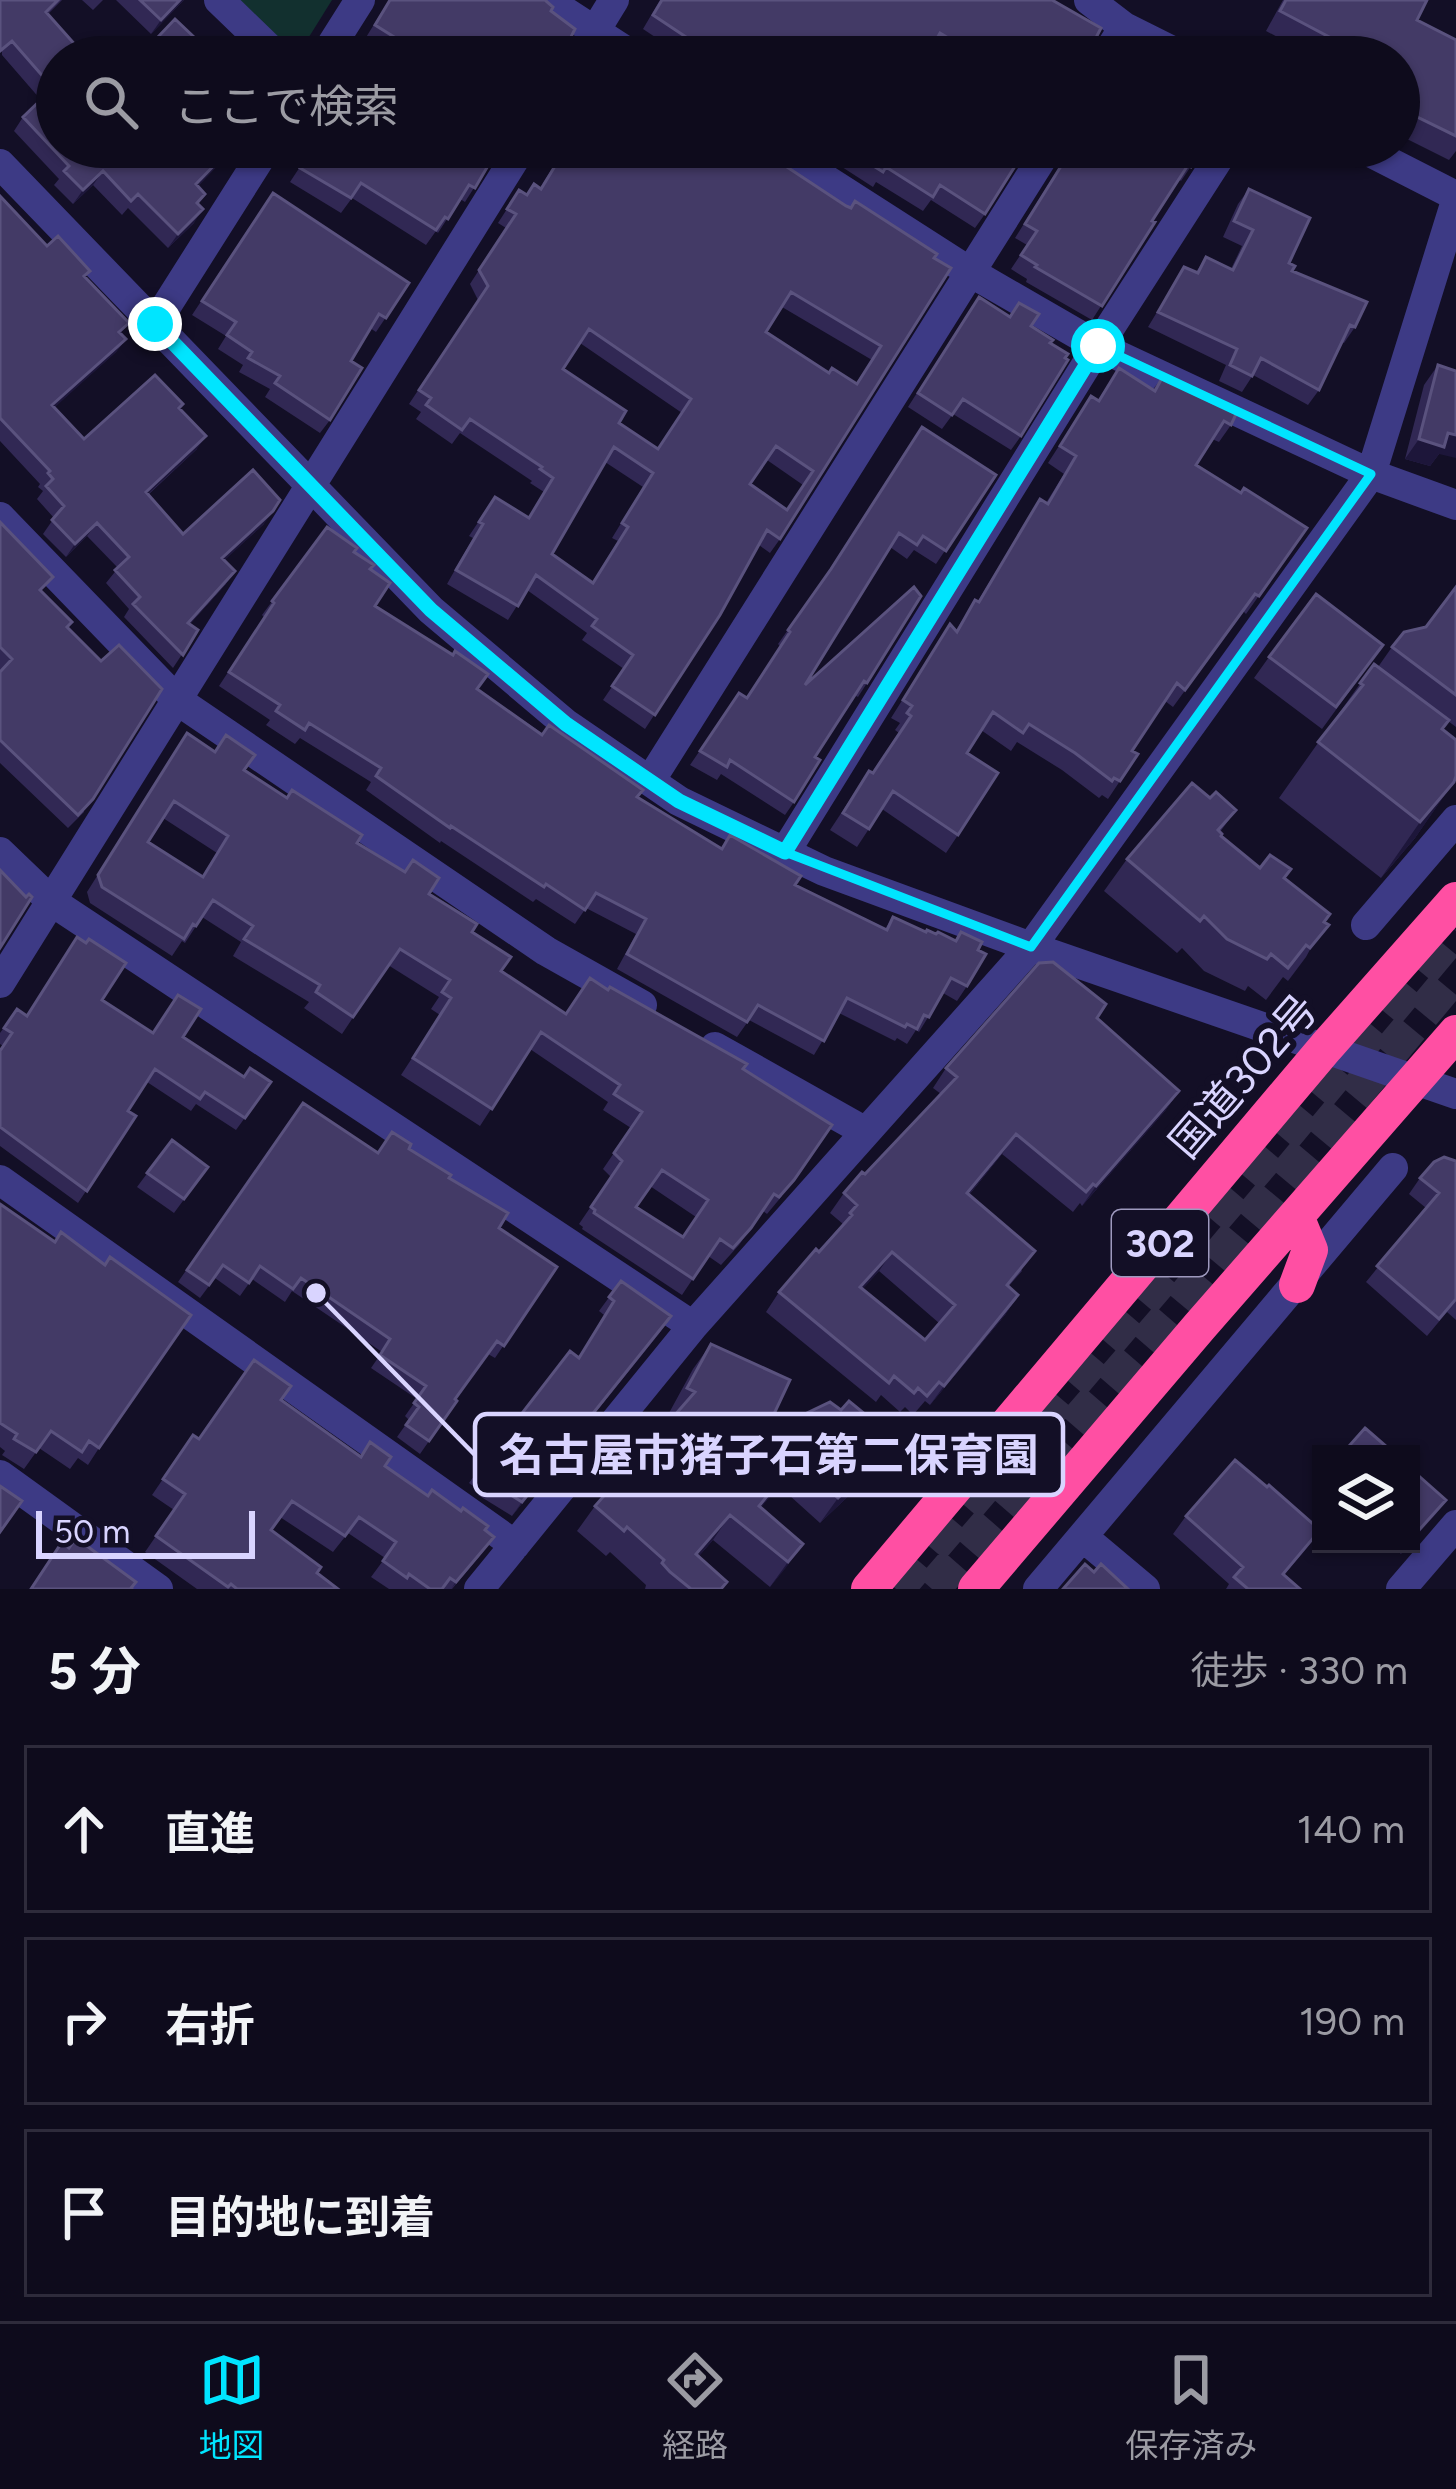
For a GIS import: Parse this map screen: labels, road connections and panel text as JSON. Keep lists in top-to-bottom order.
{
  "streets": {
    "highway": ["国道302号", "302"]
  },
  "places": ["名古屋市猪子石第二保育園"],
  "scale_bar": "50 m",
  "page": {
    "search": "ここで検索",
    "scale": "50 m",
    "heading": ["5 分", "徒歩 · 330 m"],
    "list": [
      ["直進", "140 m"],
      ["右折", "190 m"],
      "目的地に到着"
    ],
    "nav": ["地図", "経路", "保存済み"]
  }
}
